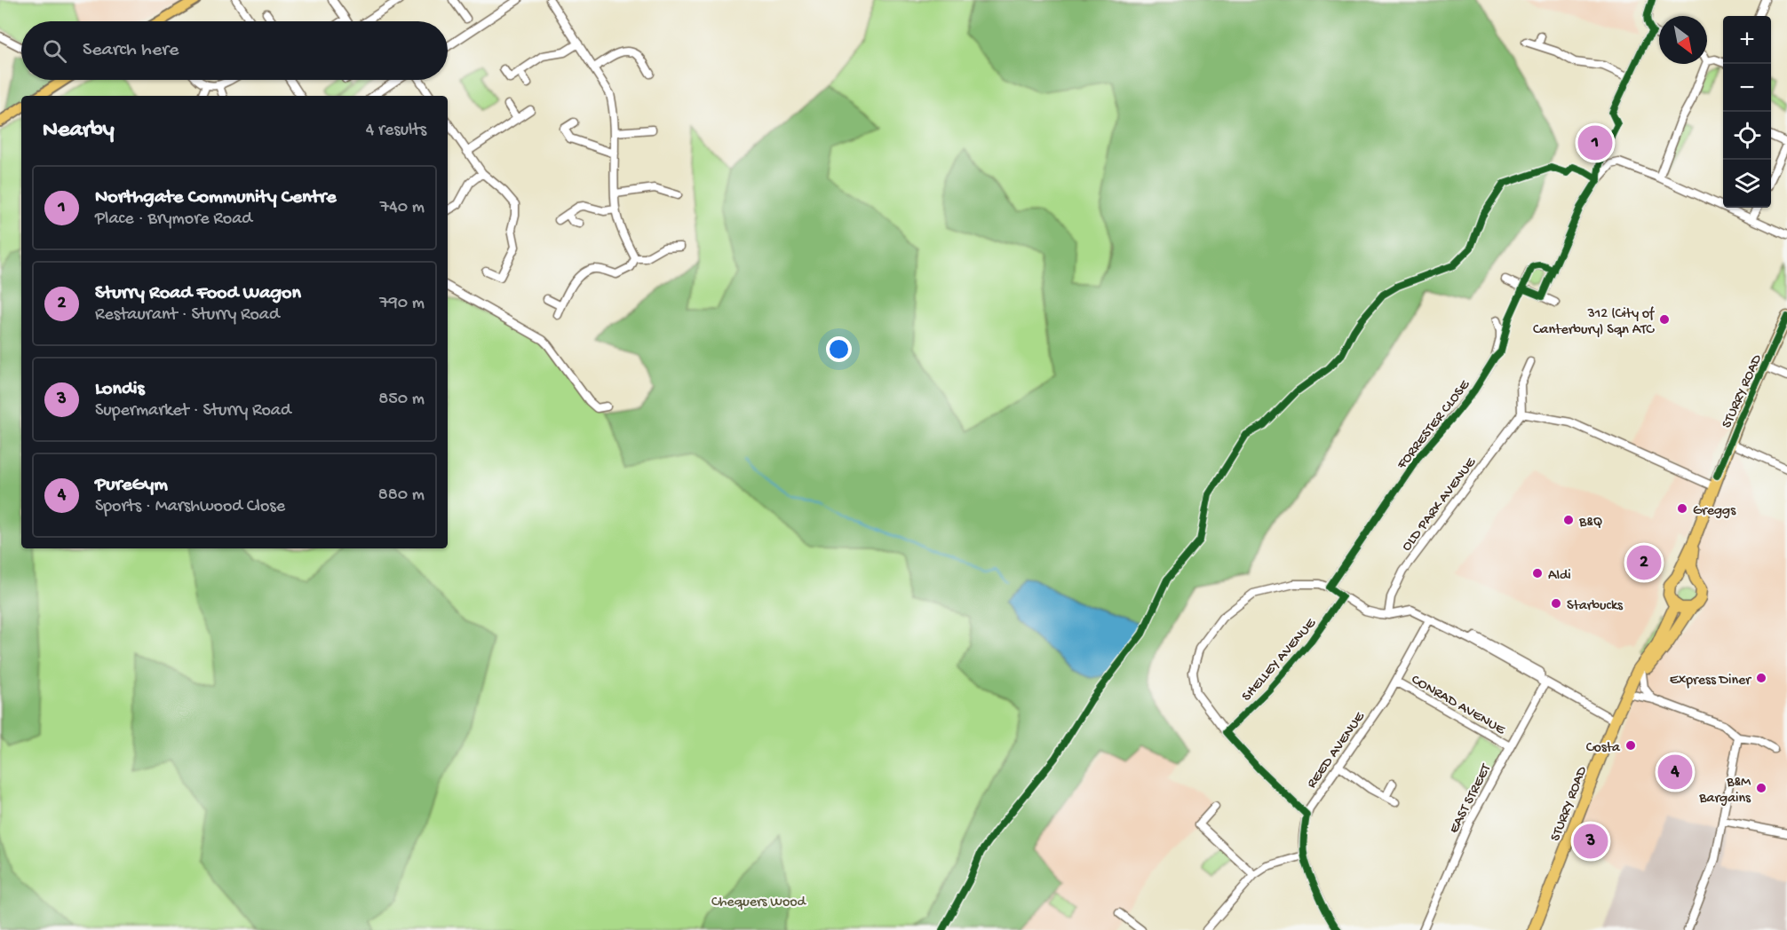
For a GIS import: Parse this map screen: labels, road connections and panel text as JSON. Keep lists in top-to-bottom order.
{
  "streets": {
    "highway": ["STURRY ROAD"],
    "street": [
      "FORRESTER CLOSE",
      "OLD PARK AVENUE",
      "SHELLEY AVENUE",
      "CONRAD AVENUE",
      "REED AVENUE",
      "EAST STREET"
    ]
  },
  "crossings": [
    ["CONRAD AVENUE", "REED AVENUE"],
    ["CONRAD AVENUE", "EAST STREET"]
  ],
  "parks": ["Chequers Wood"],
  "places": [
    "312 (City of Canterbury) Sqn ATC",
    "Greggs",
    "B&Q",
    "Aldi",
    "Starbucks",
    "Express Diner",
    "Costa",
    "B&M Bargains"
  ],
  "north": "bottom right",
  "page": {
    "map_buttons": ["+", "−"],
    "search": "Search here",
    "heading": ["Nearby", "4 results"],
    "pins": [
      "1",
      "2",
      "4",
      "3"
    ],
    "list": [
      {
        "mark": "1",
        "name": "Northgate Community Centre",
        "note": "Place · Brymore Road",
        "value": "740 m"
      },
      {
        "mark": "2",
        "name": "Sturry Road Food Wagon",
        "note": "Restaurant · Sturry Road",
        "value": "790 m"
      },
      {
        "mark": "3",
        "name": "Londis",
        "note": "Supermarket · Sturry Road",
        "value": "850 m"
      },
      {
        "mark": "4",
        "name": "PureGym",
        "note": "Sports · Marshwood Close",
        "value": "880 m"
      }
    ]
  }
}
